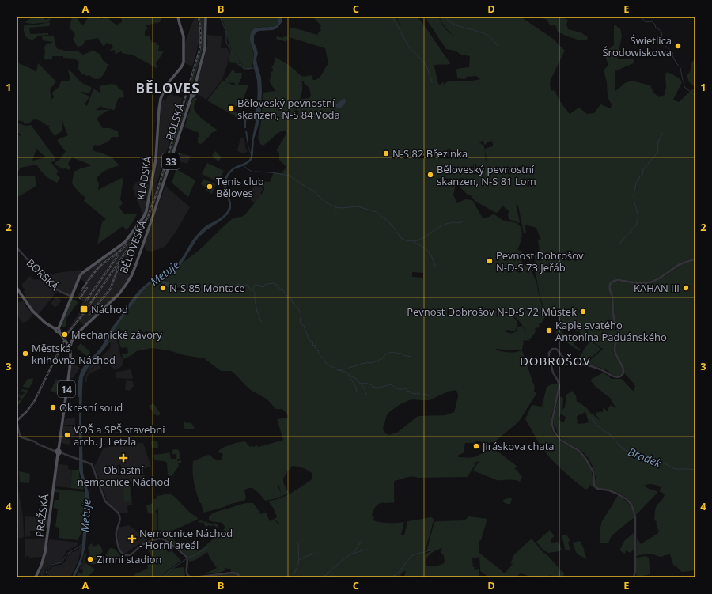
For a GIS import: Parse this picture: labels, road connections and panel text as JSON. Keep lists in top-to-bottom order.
{
  "streets": {
    "main road": [
      "POLSKÁ",
      "33",
      "KLADSKÁ",
      "BĚLOVESKÁ",
      "14",
      "PRAŽSKÁ"
    ],
    "street": ["BORSKÁ"]
  },
  "crossings": [
    ["POLSKÁ", "BĚLOVESKÁ"],
    ["KLADSKÁ", "BORSKÁ"],
    ["BĚLOVESKÁ", "PRAŽSKÁ"]
  ],
  "districts": ["BĚLOVES", "DOBROŠOV"],
  "water": ["Metuje", "Brodek"],
  "places": {
    "other": [
      "Świetlica Środowiskowa",
      "Běloveský pevnostní skanzen, N-S 84 Voda",
      "N-S 82 Březinka",
      "Běloveský pevnostní skanzen, N-S 81 Lom",
      "Tenis club Běloves",
      "Pevnost Dobrošov N-D-S 73 Jeřáb",
      "N-S 85 Montace",
      "KAHAN III",
      "Pevnost Dobrošov N-D-S 72 Můstek",
      "Kaple svatého Antonína Paduánského",
      "Mechanické závory",
      "Městská knihovna Náchod",
      "Okresní soud",
      "VOŠ a SPŠ stavební arch. J. Letzla",
      "Jiráskova chata",
      "Zimní stadion"
    ],
    "transit": ["Náchod"],
    "health": ["Oblastní nemocnice Náchod", "Nemocnice Náchod - Horní areál"]
  },
  "grid": {
    "columns": [
      "A",
      "B",
      "C",
      "D",
      "E"
    ],
    "rows": [
      "1",
      "2",
      "3",
      "4"
    ]
  }
}
